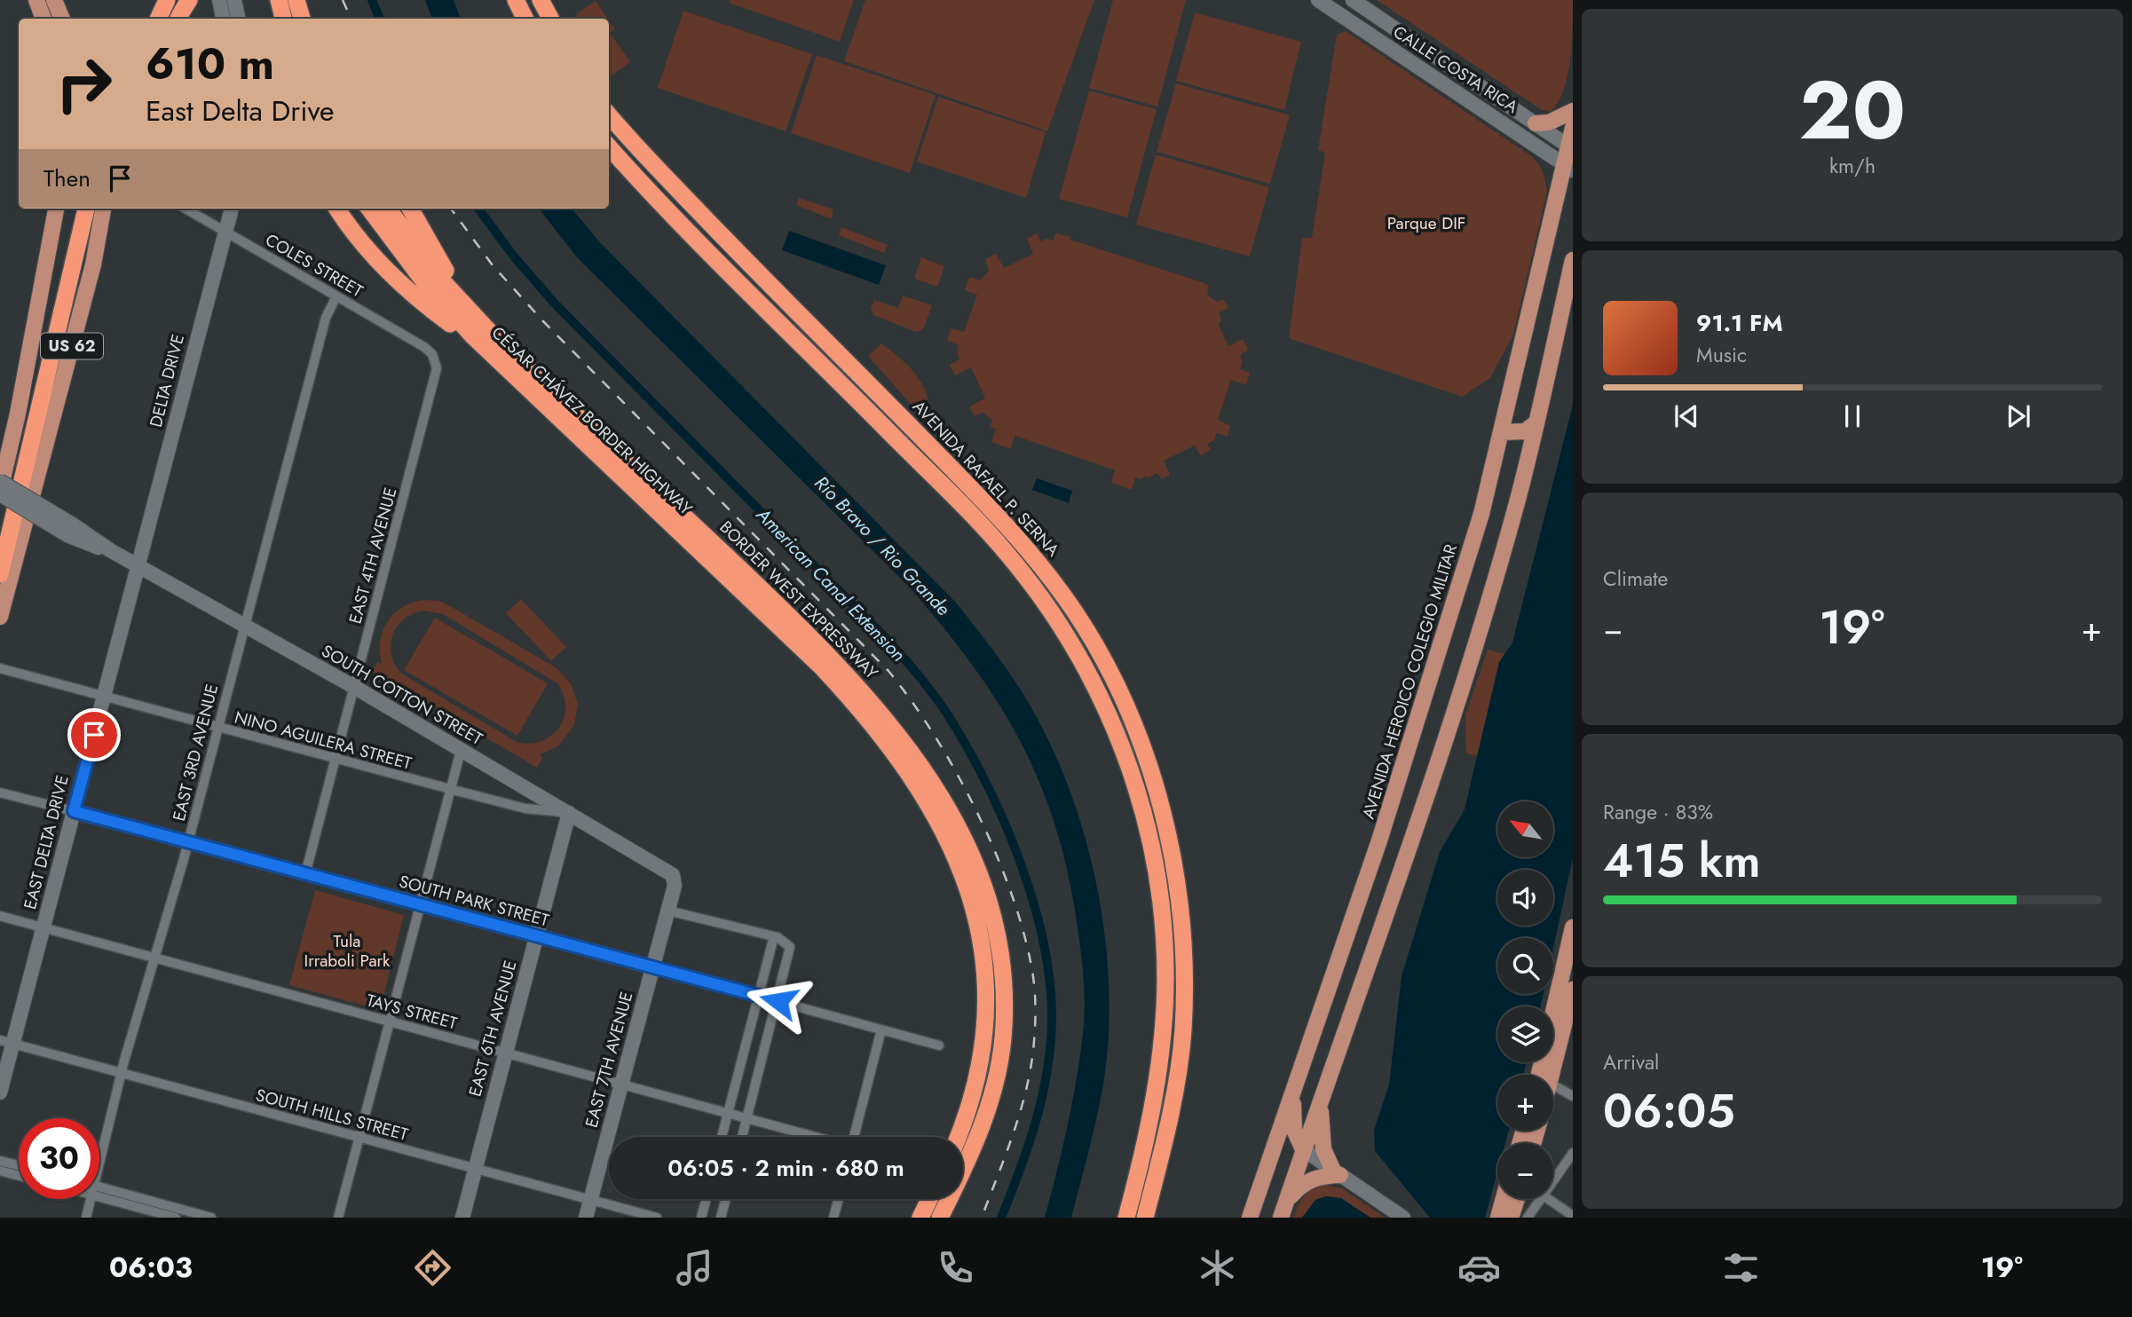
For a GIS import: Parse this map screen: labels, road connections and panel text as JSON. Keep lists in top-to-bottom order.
{
  "streets": {
    "highway": ["CÉSAR CHÁVEZ BORDER HIGHWAY", "AVENIDA RAFAEL P. SERNA", "BORDER WEST EXPRESSWAY"],
    "main road": ["US 62", "AVENIDA HEROICO COLEGIO MILITAR"],
    "street": [
      "CALLE COSTA RICA",
      "COLES STREET",
      "DELTA DRIVE",
      "EAST 4TH AVENUE",
      "SOUTH COTTON STREET",
      "NINO AGUILERA STREET",
      "EAST 3RD AVENUE",
      "EAST DELTA DRIVE",
      "SOUTH PARK STREET",
      "TAYS STREET",
      "EAST 6TH AVENUE",
      "EAST 7TH AVENUE",
      "SOUTH HILLS STREET"
    ]
  },
  "crossings": [
    ["CALLE COSTA RICA", "AVENIDA HEROICO COLEGIO MILITAR"],
    ["COLES STREET", "DELTA DRIVE"],
    ["COLES STREET", "EAST 4TH AVENUE"],
    ["COLES STREET", "EAST 3RD AVENUE"],
    ["US 62", "SOUTH COTTON STREET"],
    ["DELTA DRIVE", "SOUTH COTTON STREET"],
    ["DELTA DRIVE", "EAST DELTA DRIVE"],
    ["CÉSAR CHÁVEZ BORDER HIGHWAY", "BORDER WEST EXPRESSWAY"],
    ["EAST 4TH AVENUE", "SOUTH COTTON STREET"],
    ["EAST 4TH AVENUE", "NINO AGUILERA STREET"],
    ["EAST 4TH AVENUE", "SOUTH PARK STREET"],
    ["SOUTH COTTON STREET", "NINO AGUILERA STREET"],
    ["SOUTH COTTON STREET", "EAST 3RD AVENUE"],
    ["SOUTH COTTON STREET", "EAST DELTA DRIVE"],
    ["SOUTH COTTON STREET", "EAST 6TH AVENUE"],
    ["SOUTH COTTON STREET", "EAST 7TH AVENUE"],
    ["NINO AGUILERA STREET", "EAST 3RD AVENUE"],
    ["NINO AGUILERA STREET", "EAST DELTA DRIVE"],
    ["NINO AGUILERA STREET", "EAST 6TH AVENUE"],
    ["EAST 3RD AVENUE", "SOUTH PARK STREET"],
    ["EAST 3RD AVENUE", "TAYS STREET"],
    ["EAST 3RD AVENUE", "SOUTH HILLS STREET"],
    ["EAST DELTA DRIVE", "SOUTH PARK STREET"],
    ["EAST DELTA DRIVE", "TAYS STREET"],
    ["EAST DELTA DRIVE", "SOUTH HILLS STREET"],
    ["SOUTH PARK STREET", "EAST 6TH AVENUE"],
    ["SOUTH PARK STREET", "EAST 7TH AVENUE"],
    ["TAYS STREET", "EAST 6TH AVENUE"],
    ["TAYS STREET", "EAST 7TH AVENUE"],
    ["EAST 6TH AVENUE", "SOUTH HILLS STREET"],
    ["EAST 7TH AVENUE", "SOUTH HILLS STREET"]
  ],
  "water": ["Río Bravo / Rio Grande", "American Canal Extension"],
  "parks": ["Parque DIF", "Tula Irraboli Park"],
  "north": "top left",
  "page": {
    "tile": [
      ["20", "km/h"],
      "Climate",
      ["Range · 83%", "415 km"],
      ["Arrival", "06:05"]
    ],
    "turn": ["610 m", "East Delta Drive"],
    "then": "Then",
    "song": ["91.1 FM", "Music"],
    "heat": ["−", "19°", "+"],
    "map_buttons": ["+", "−"],
    "limit": "30",
    "trip": "06:05 · 2 min · 680 m",
    "tabs": ["06:03", "19°"]
  }
}
